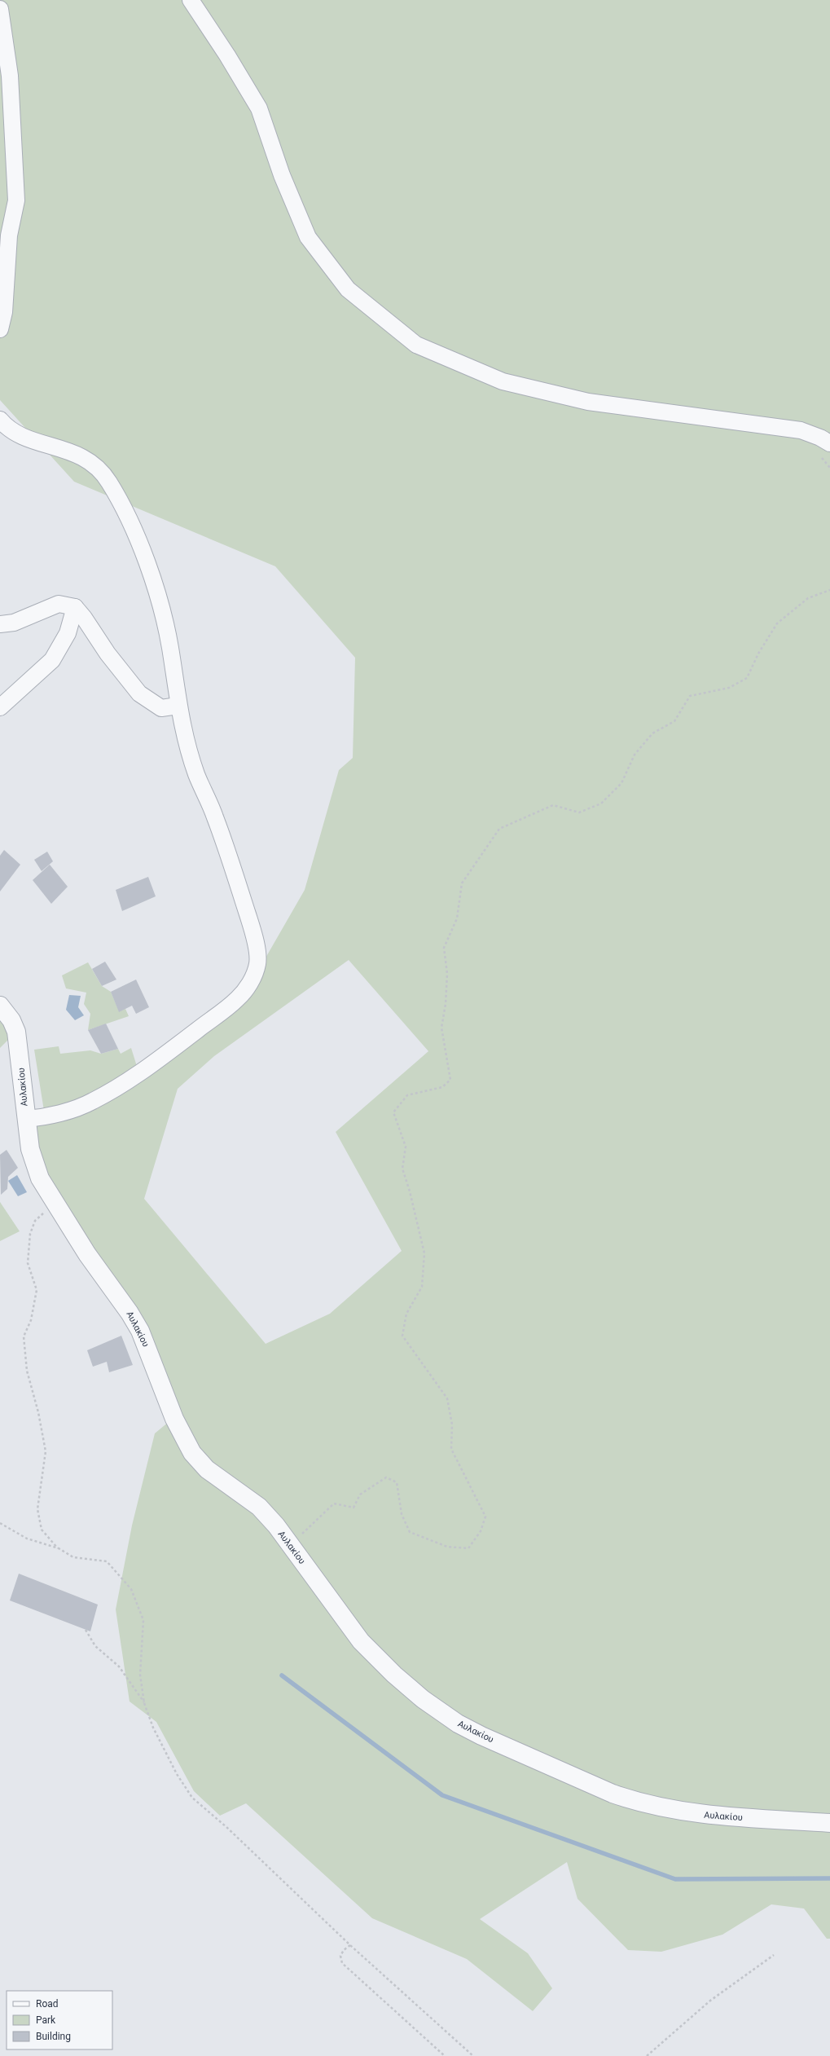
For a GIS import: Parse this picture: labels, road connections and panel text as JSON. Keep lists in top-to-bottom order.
{
  "streets": {
    "street": ["Αυλακίου"]
  },
  "legend": ["Road", "Park", "Building"]
}
